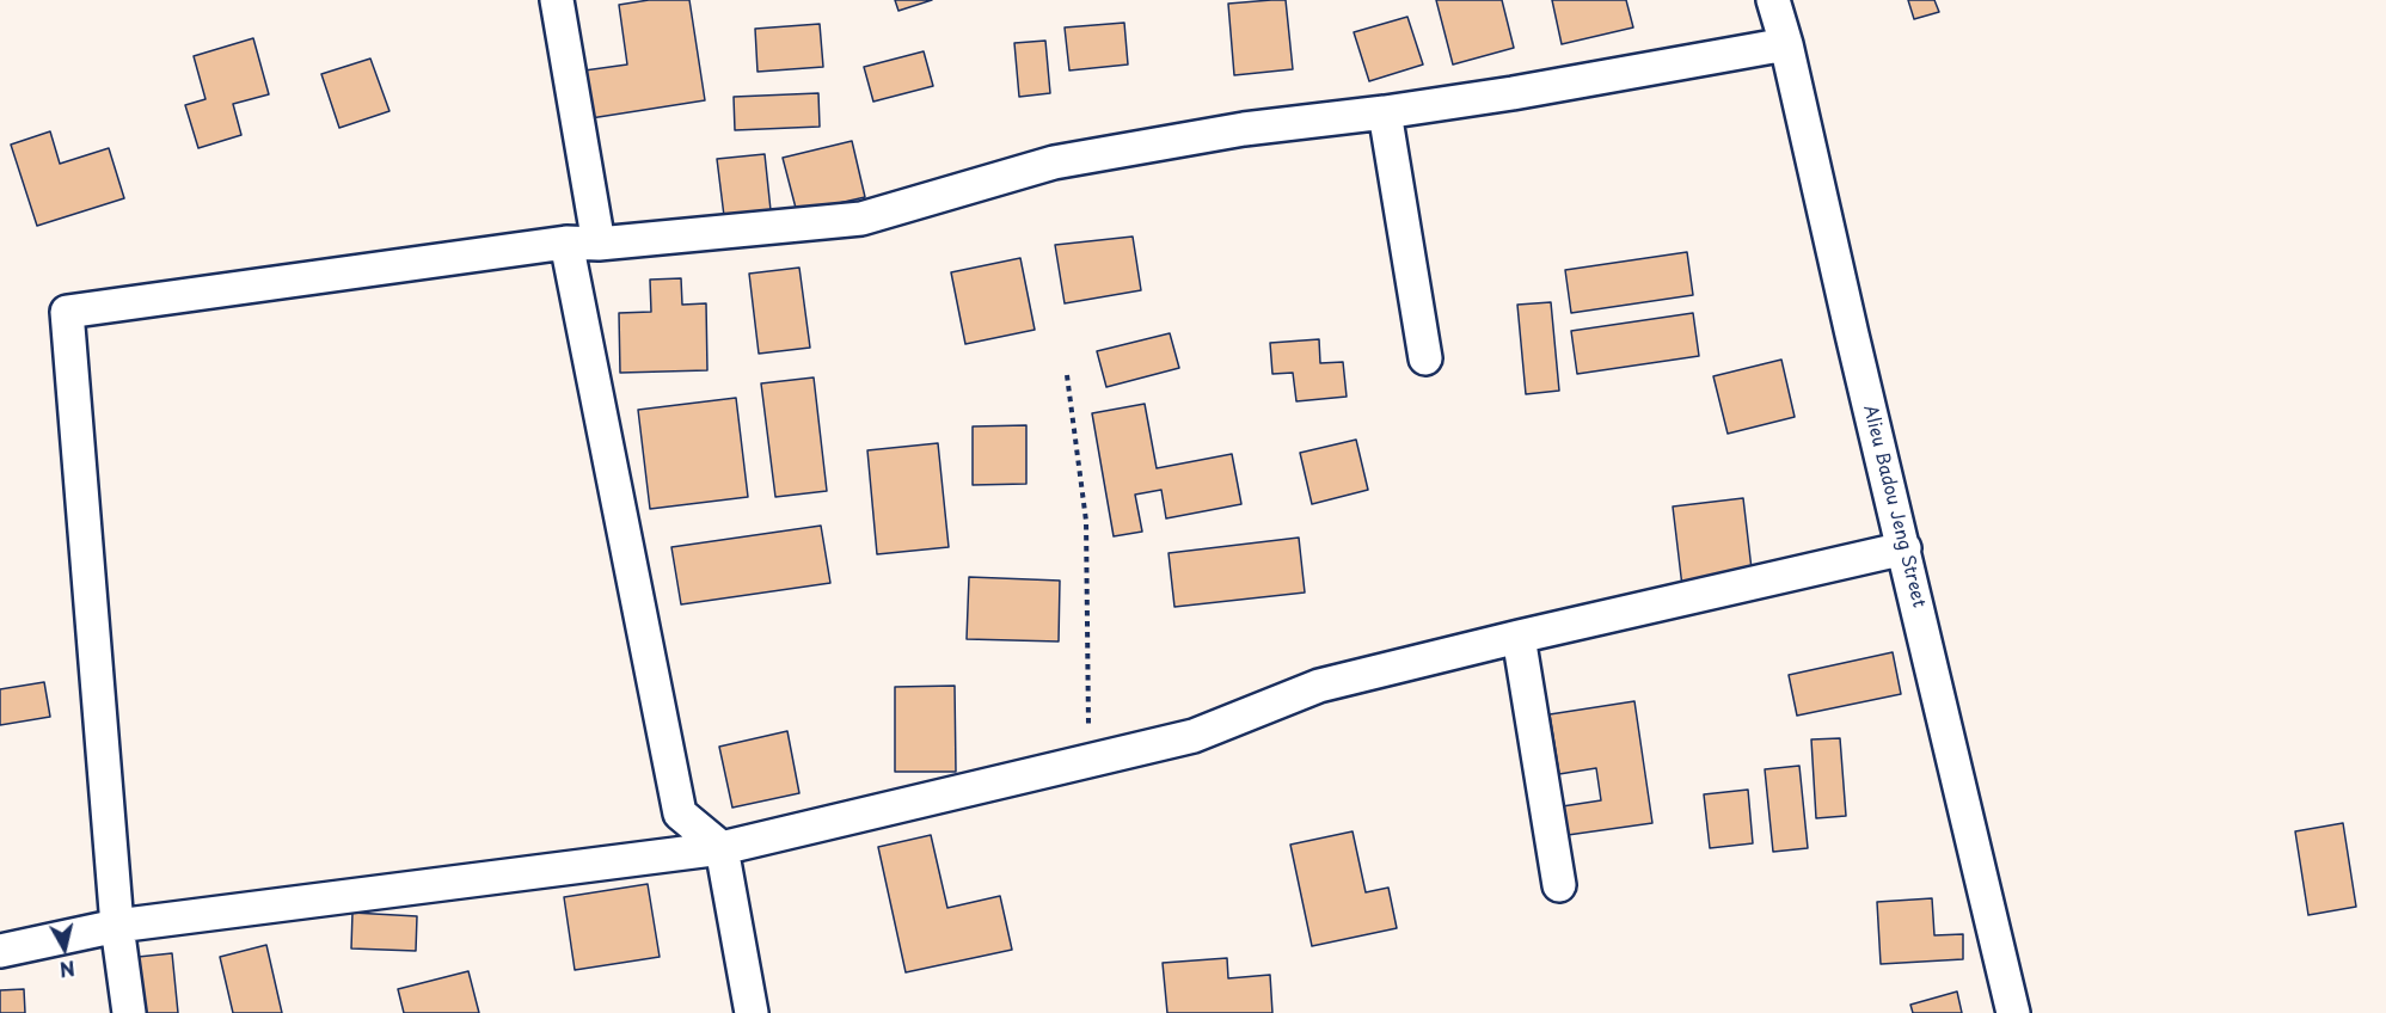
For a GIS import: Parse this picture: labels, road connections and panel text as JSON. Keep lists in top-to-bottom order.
{
  "streets": {
    "street": ["Alieu Badou Jeng Street"]
  },
  "north": "bottom"
}
